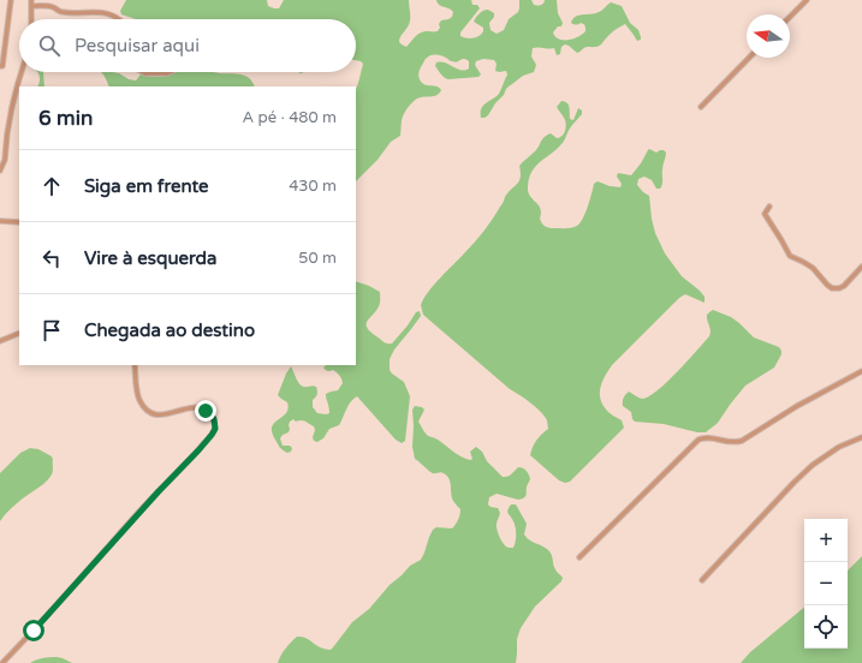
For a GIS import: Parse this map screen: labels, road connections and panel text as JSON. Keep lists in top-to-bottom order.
{
  "north": "left",
  "page": {
    "search": "Pesquisar aqui",
    "heading": ["6 min", "A pé · 480 m"],
    "list": [
      ["Siga em frente", "430 m"],
      ["Vire à esquerda", "50 m"],
      "Chegada ao destino"
    ],
    "map_buttons": ["+", "−"]
  }
}
